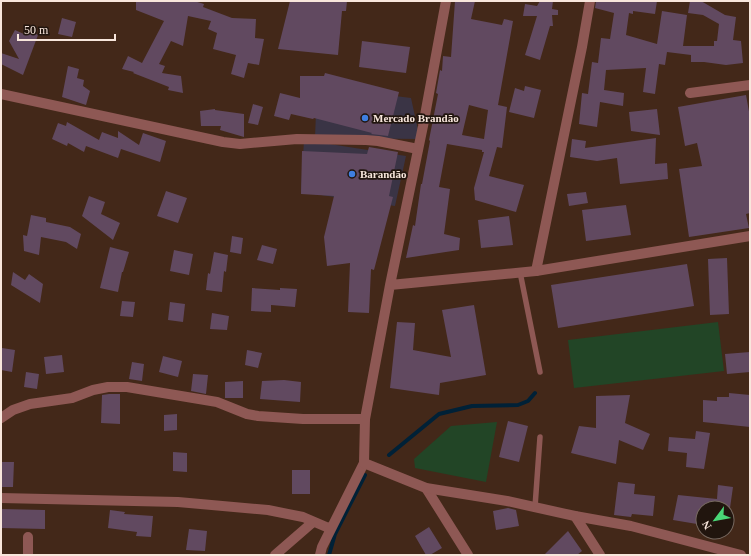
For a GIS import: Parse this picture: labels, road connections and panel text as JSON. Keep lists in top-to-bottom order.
{
  "places": ["Mercado Brandão", "Barandão"],
  "scale_bar": "50 m",
  "north": "bottom left"
}
